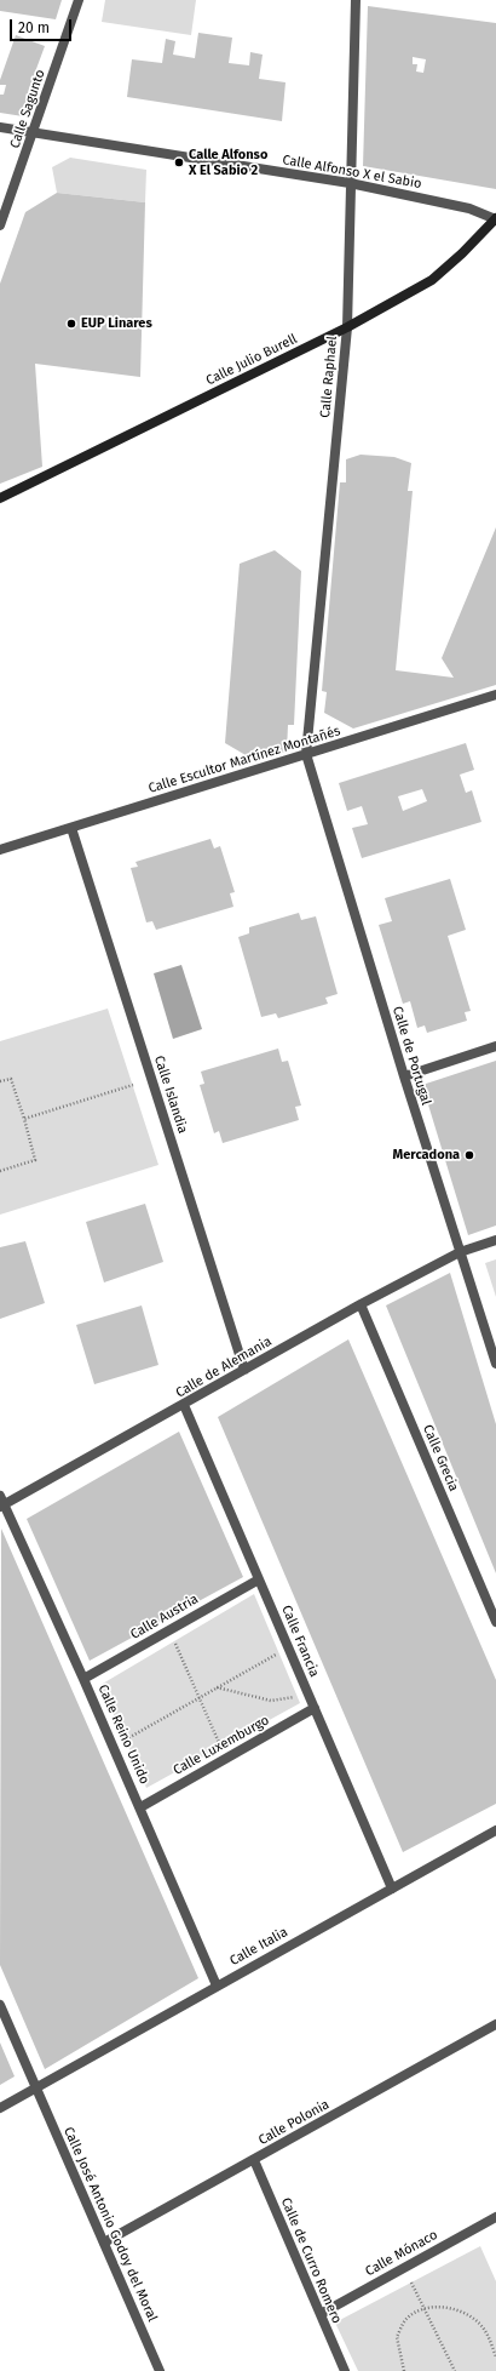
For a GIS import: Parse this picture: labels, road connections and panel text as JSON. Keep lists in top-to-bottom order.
{
  "streets": {
    "main road": ["Calle Julio Burell"],
    "street": [
      "Calle Sagunto",
      "Calle Alfonso X el Sabio",
      "Calle Raphael",
      "Calle Escultor Martínez Montañés",
      "Calle de Portugal",
      "Calle Islandia",
      "Calle de Alemania",
      "Calle Grecia",
      "Calle Austria",
      "Calle Francia",
      "Calle Reino Unido",
      "Calle Luxemburgo",
      "Calle Italia",
      "Calle Polonia",
      "Calle José Antonio Godoy del Moral",
      "Calle Mónaco",
      "Calle de Curro Romero"
    ]
  },
  "crossings": [
    ["Calle Sagunto", "Calle Alfonso X el Sabio"],
    ["Calle Alfonso X el Sabio", "Calle Julio Burell"],
    ["Calle Alfonso X el Sabio", "Calle Raphael"],
    ["Calle Julio Burell", "Calle Raphael"],
    ["Calle Raphael", "Calle Escultor Martínez Montañés"],
    ["Calle Raphael", "Calle de Portugal"],
    ["Calle Escultor Martínez Montañés", "Calle de Portugal"],
    ["Calle Escultor Martínez Montañés", "Calle Islandia"],
    ["Calle de Portugal", "Calle de Alemania"],
    ["Calle Islandia", "Calle de Alemania"],
    ["Calle de Alemania", "Calle Grecia"],
    ["Calle de Alemania", "Calle Francia"],
    ["Calle de Alemania", "Calle Reino Unido"],
    ["Calle Austria", "Calle Francia"],
    ["Calle Austria", "Calle Reino Unido"],
    ["Calle Francia", "Calle Luxemburgo"],
    ["Calle Francia", "Calle Italia"],
    ["Calle Reino Unido", "Calle Luxemburgo"],
    ["Calle Reino Unido", "Calle Italia"],
    ["Calle Italia", "Calle José Antonio Godoy del Moral"],
    ["Calle Polonia", "Calle José Antonio Godoy del Moral"],
    ["Calle Polonia", "Calle de Curro Romero"],
    ["Calle Mónaco", "Calle de Curro Romero"]
  ],
  "places": ["Calle Alfonso X El Sabio 2", "EUP Linares", "Mercadona"],
  "scale_bar": "20 m"
}
